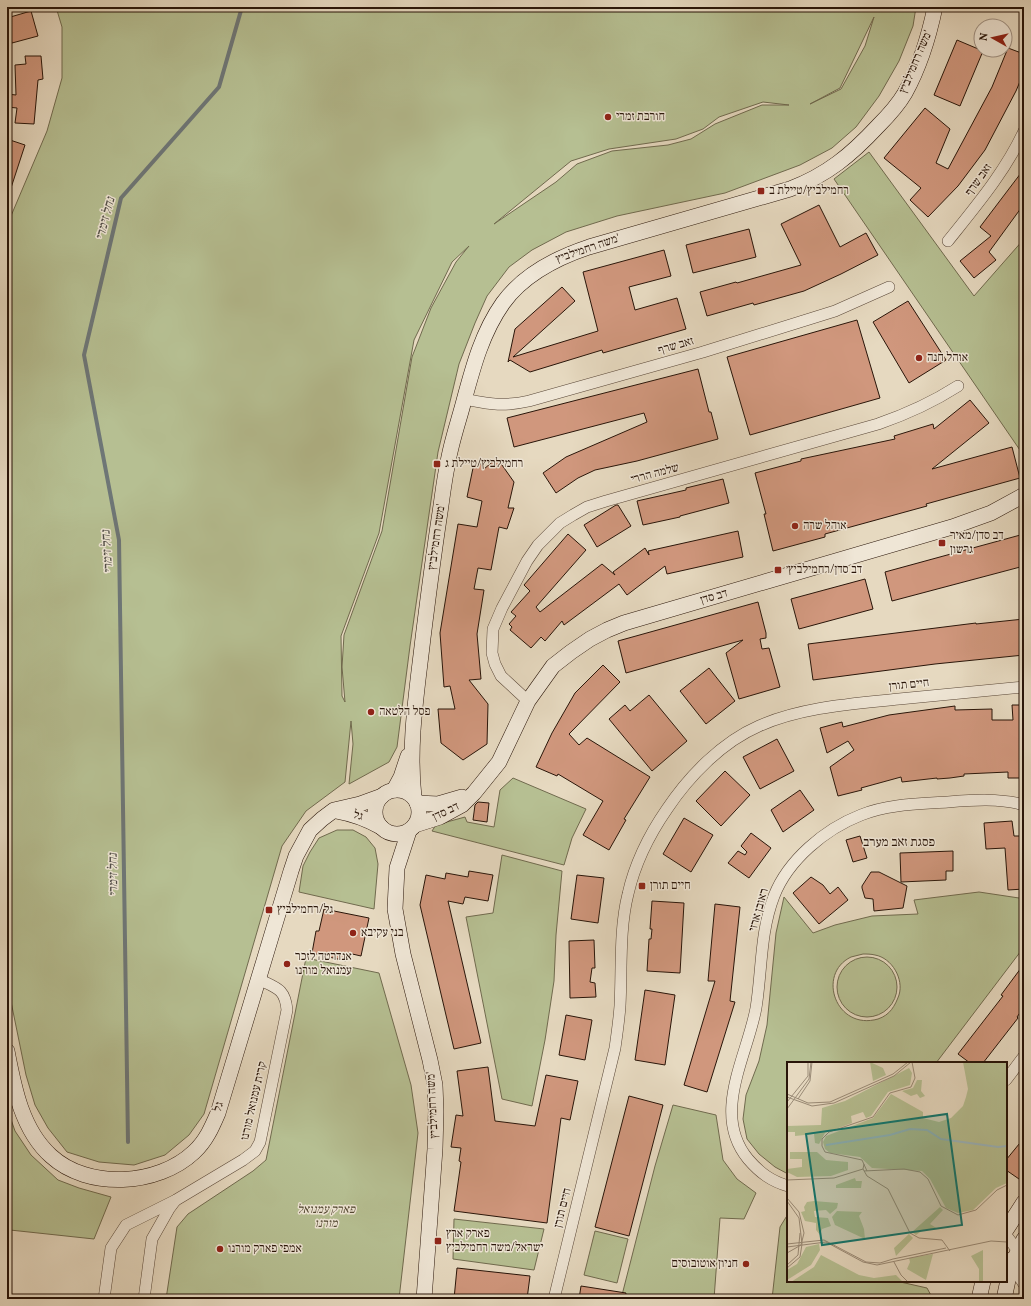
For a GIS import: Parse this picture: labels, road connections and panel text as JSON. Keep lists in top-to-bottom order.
{
  "streets": {
    "street": [
      "משה רחמילביץ'",
      "זאב שרף",
      "שלמה הררי",
      "דב סדן",
      "חיים תורן",
      "גל",
      "ראובן ארזי",
      "קרית עמנואל מורנו"
    ]
  },
  "crossings": [
    ["משה רחמילביץ'", "זאב שרף"],
    ["משה רחמילביץ'", "דב סדן"],
    ["משה רחמילביץ'", "גל"],
    ["שלמה הררי", "דב סדן"],
    ["דב סדן", "גל"],
    ["גל", "קרית עמנואל מורנו"]
  ],
  "districts": ["פסגת זאב מערב"],
  "water": ["נחל זימרי"],
  "parks": ["פארק עמנואל מורנו"],
  "places": {
    "other": [
      "חורבת זמרי",
      "אוהל חנה",
      "אוהל שרה",
      "פסל הלטאה",
      "בני עקיבא",
      "אנדרטה לזכר עמנואל מורנו",
      "אמפי פארק מורנו",
      "חניון אוטובוסים"
    ],
    "transit": [
      "רחמילביץ/טיילת ב",
      "רחמילביץ/טיילת ג",
      "דב סדן/מאיר גרשון",
      "דב סדן/רחמילביץ׳",
      "חיים תורן",
      "גל/רחמילביץ",
      "פארק ארץ ישראל/משה רחמילביץ"
    ]
  },
  "north": "left"
}
